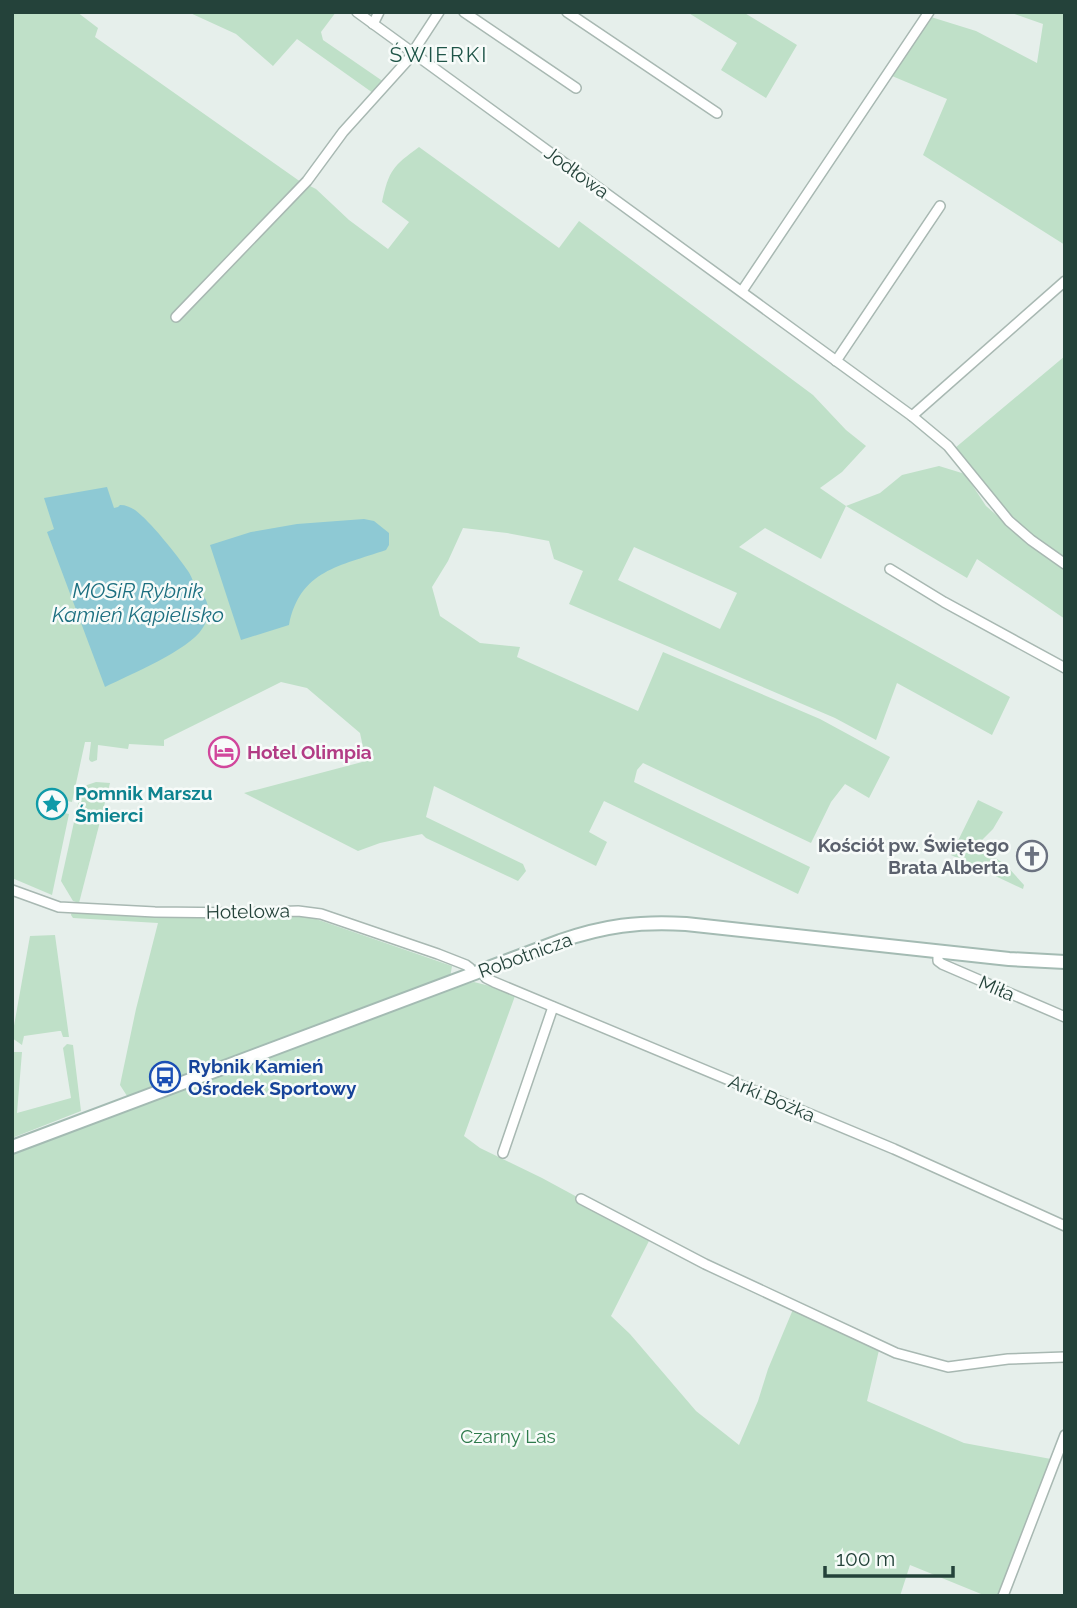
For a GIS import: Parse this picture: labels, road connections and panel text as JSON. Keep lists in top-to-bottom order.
{
  "streets": {
    "street": [
      "Jodłowa",
      "Hotelowa",
      "Robotnicza",
      "Miła",
      "Arki Bożka"
    ]
  },
  "crossings": [
    ["Hotelowa", "Robotnicza"],
    ["Hotelowa", "Arki Bożka"],
    ["Robotnicza", "Miła"],
    ["Robotnicza", "Arki Bożka"]
  ],
  "districts": ["ŚWIERKI"],
  "water": ["MOSiR Rybnik Kamień Kąpielisko"],
  "parks": ["Czarny Las"],
  "places": {
    "hotel": ["Hotel Olimpia"],
    "place": ["Pomnik Marszu Śmierci"],
    "church": ["Kościół pw. Świętego Brata Alberta"],
    "bus stop": ["Rybnik Kamień Ośrodek Sportowy"]
  },
  "scale_bar": "100 m"
}
